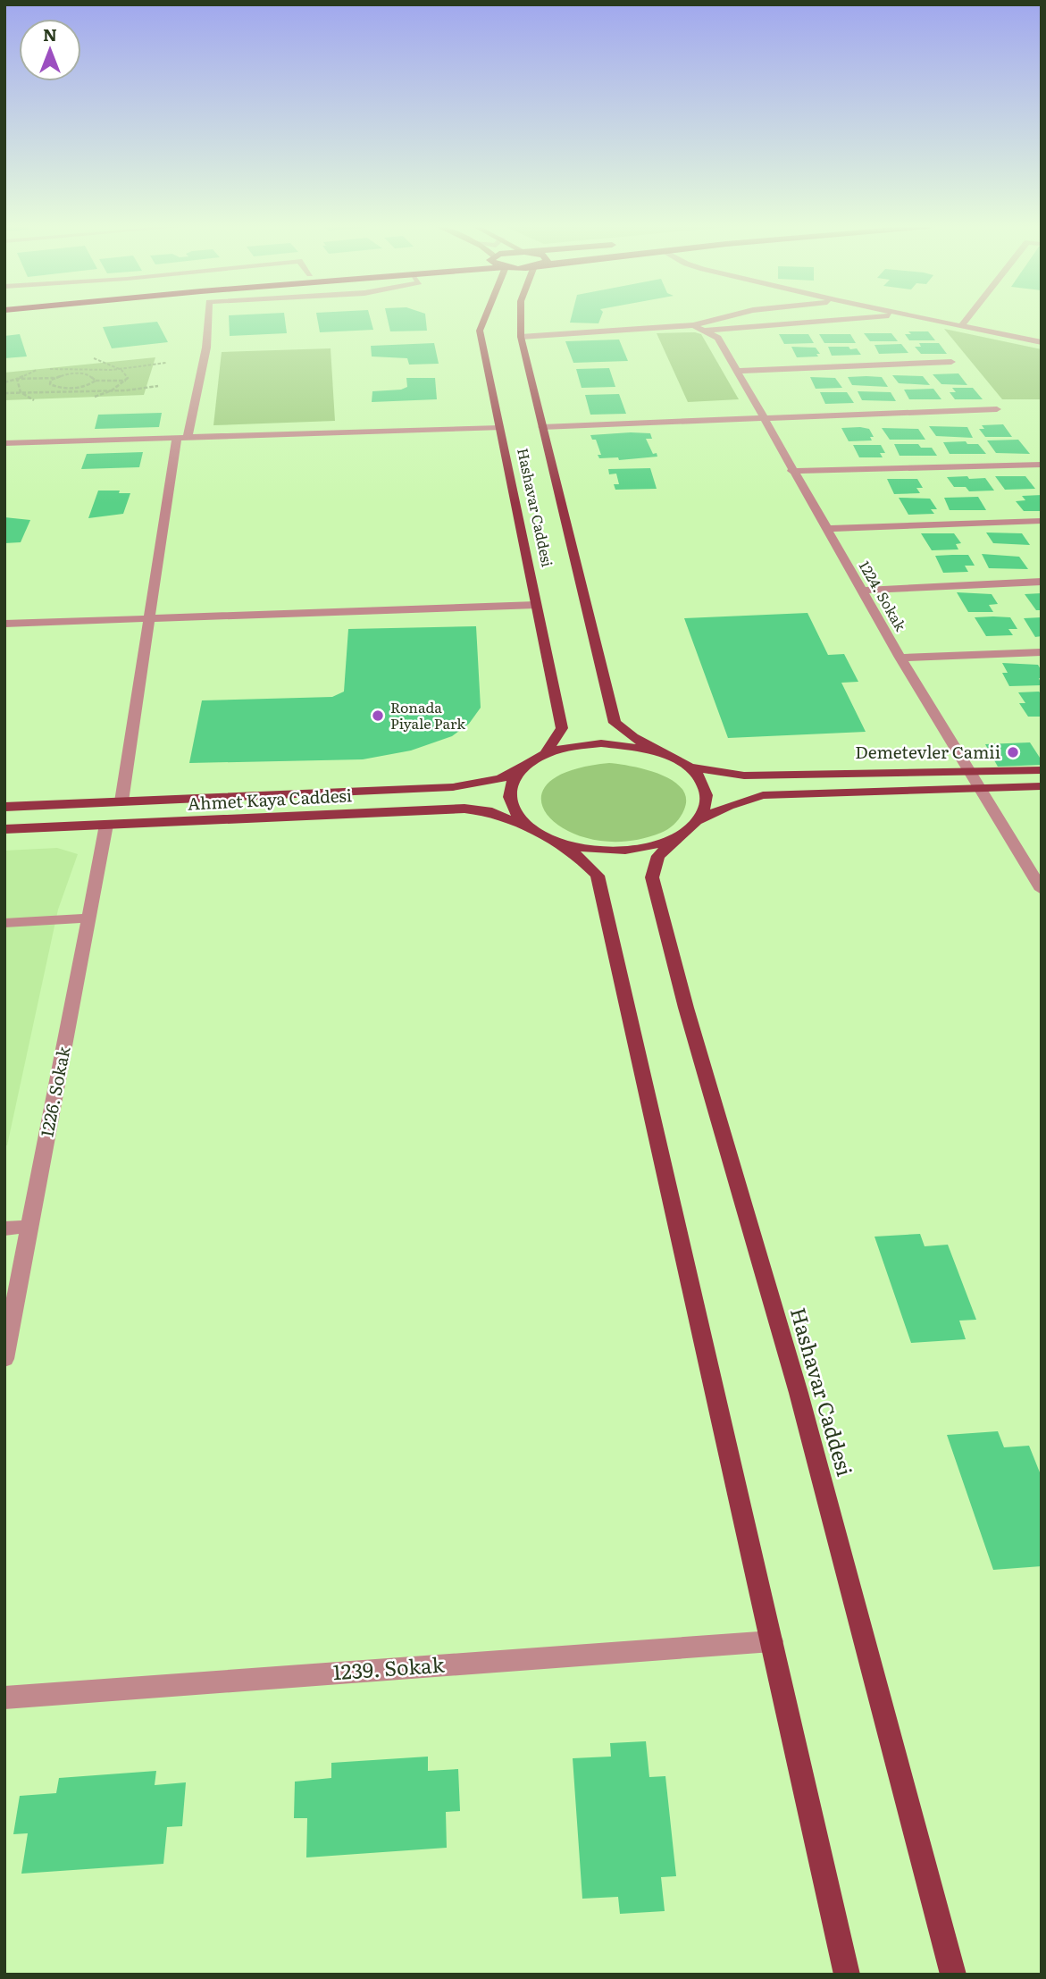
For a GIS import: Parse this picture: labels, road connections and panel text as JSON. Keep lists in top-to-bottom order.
{
  "streets": {
    "main road": ["Hashavar Caddesi", "Ahmet Kaya Caddesi"],
    "street": ["1224. Sokak", "1226. Sokak", "1239. Sokak"]
  },
  "crossings": [
    ["Ahmet Kaya Caddesi", "1226. Sokak"]
  ],
  "places": ["Ronada Piyale Park", "Demetevler Camii"],
  "north": "top"
}
